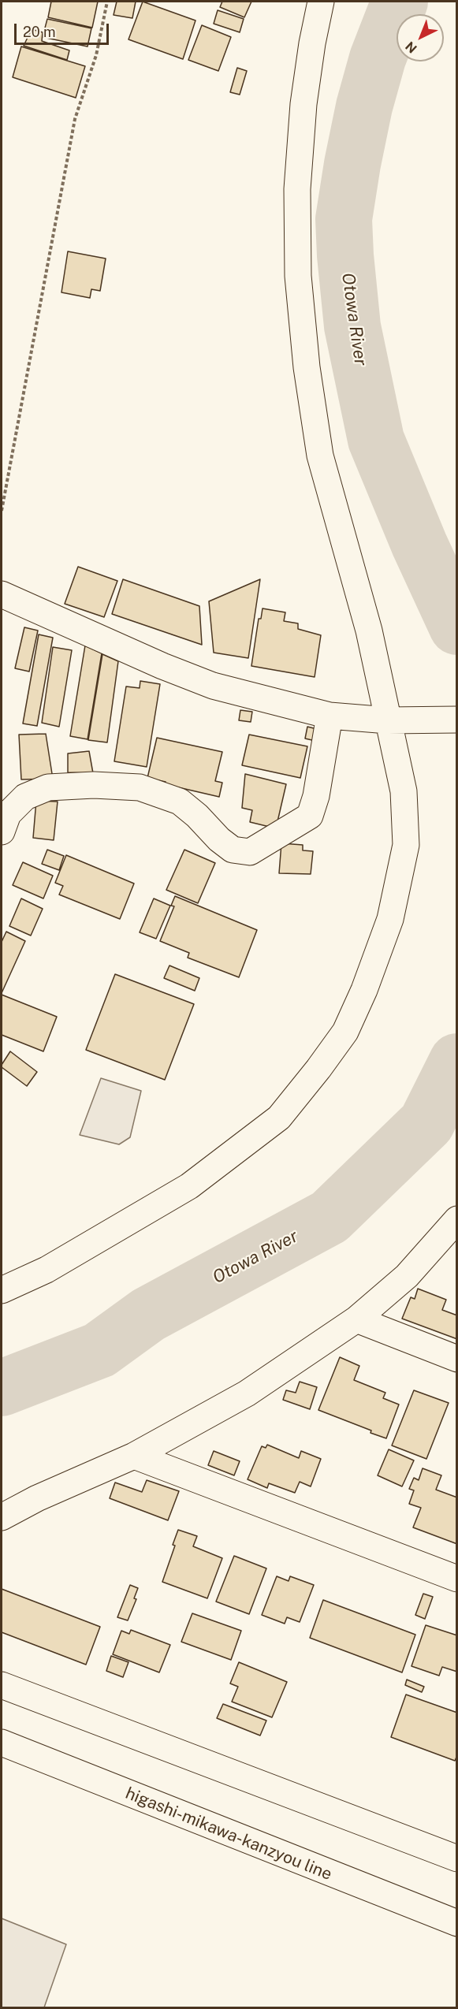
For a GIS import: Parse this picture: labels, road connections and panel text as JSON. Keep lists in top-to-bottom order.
{
  "streets": {
    "street": ["higashi-mikawa-kanzyou line"]
  },
  "water": ["Otowa River"],
  "scale_bar": "20 m",
  "north": "bottom left"
}
